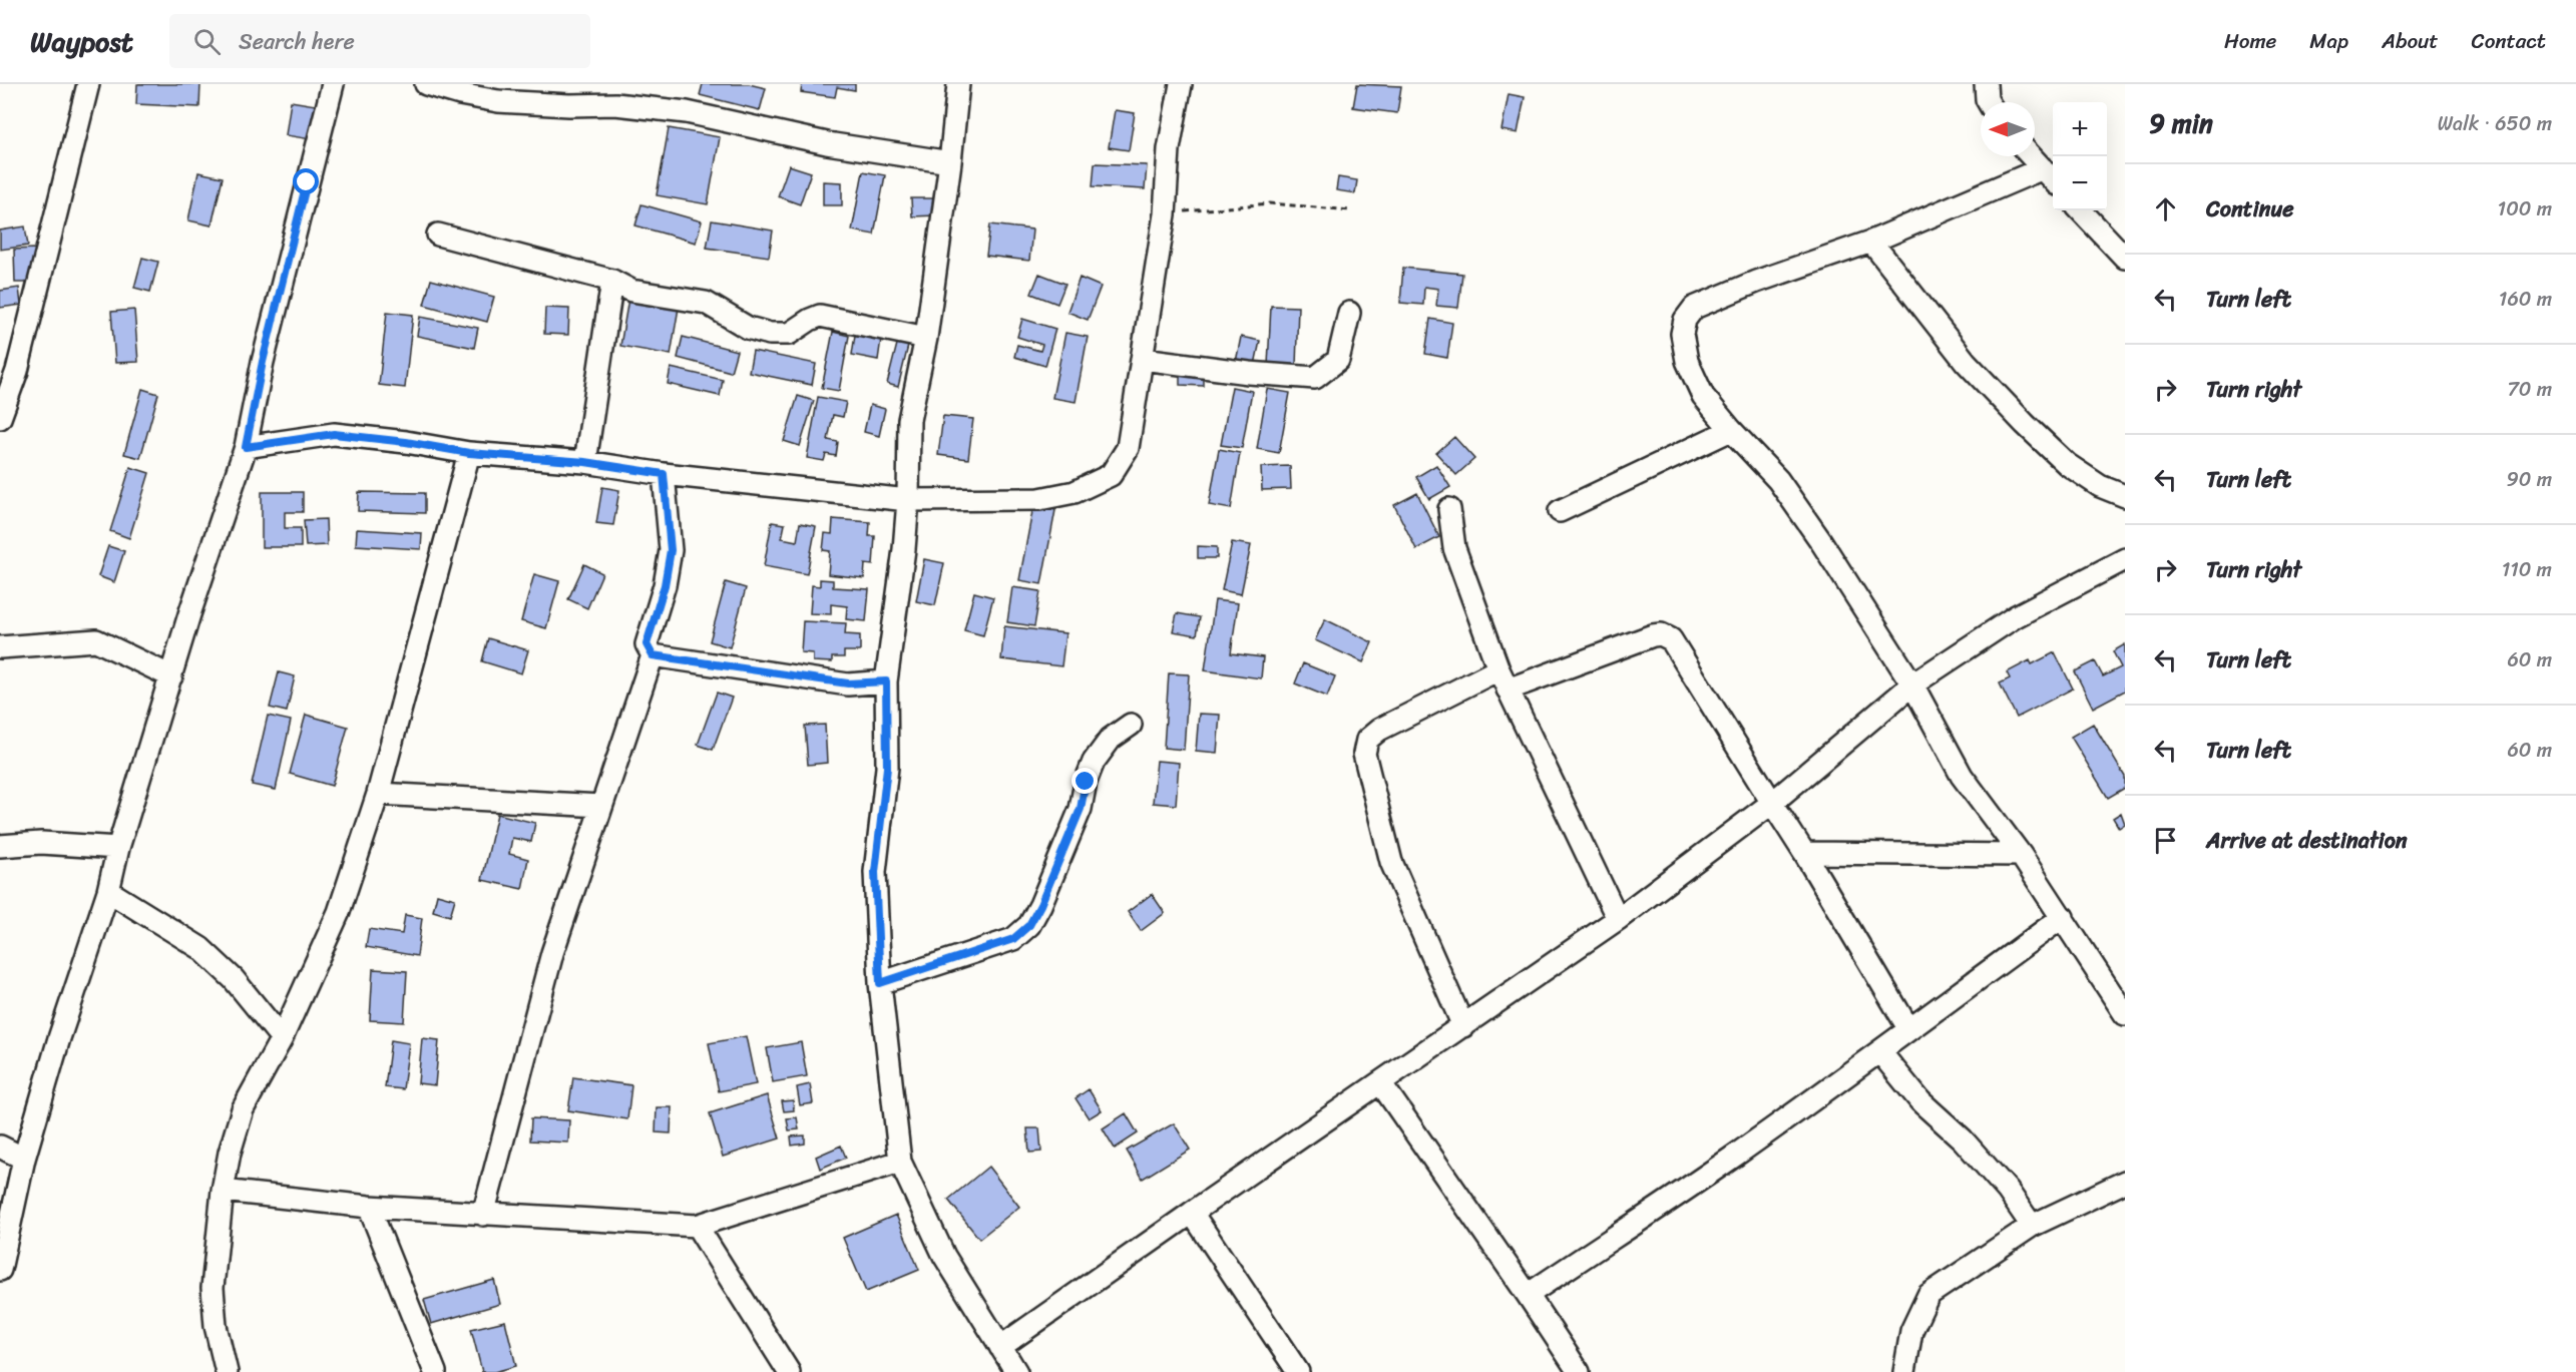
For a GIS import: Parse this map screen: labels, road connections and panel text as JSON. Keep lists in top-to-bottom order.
{
  "north": "left",
  "page": {
    "header": "Waypost",
    "search": "Search here",
    "nav": [
      "Home",
      "Map",
      "About",
      "Contact"
    ],
    "heading": ["9 min", "Walk · 650 m"],
    "map_buttons": ["+", "−"],
    "list": [
      ["Continue", "100 m"],
      ["Turn left", "160 m"],
      ["Turn right", "70 m"],
      ["Turn left", "90 m"],
      ["Turn right", "110 m"],
      ["Turn left", "60 m"],
      ["Turn left", "60 m"],
      "Arrive at destination"
    ]
  }
}
